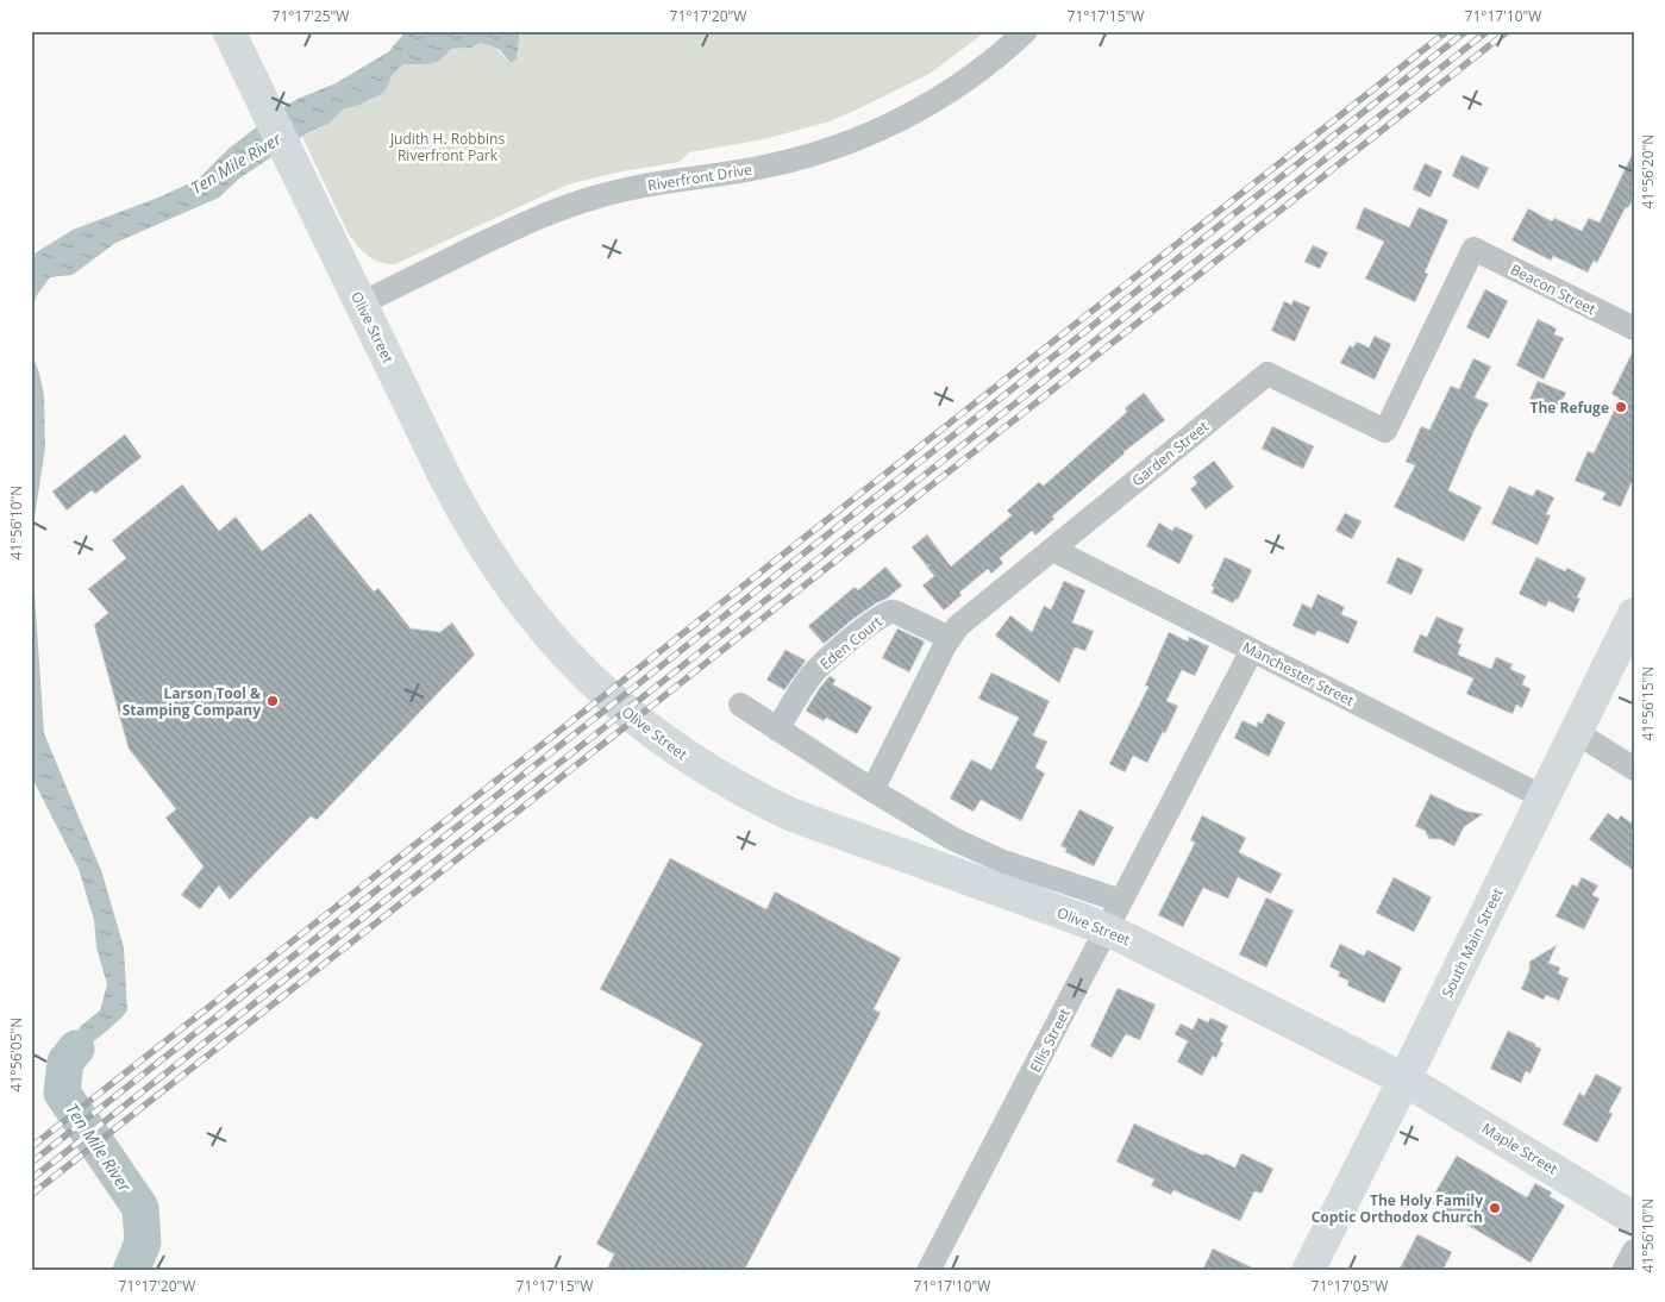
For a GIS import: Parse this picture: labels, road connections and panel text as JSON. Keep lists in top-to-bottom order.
{
  "streets": {
    "main road": ["Olive Street", "South Main Street", "Maple Street"],
    "street": [
      "Riverfront Drive",
      "Beacon Street",
      "Garden Street",
      "Eden Court",
      "Manchester Street",
      "Ellis Street"
    ]
  },
  "crossings": [
    ["Riverfront Drive", "Olive Street"],
    ["Beacon Street", "Garden Street"],
    ["Olive Street", "Garden Street"],
    ["Olive Street", "Eden Court"],
    ["Olive Street", "South Main Street"],
    ["Olive Street", "Ellis Street"],
    ["Olive Street", "Maple Street"],
    ["Garden Street", "Eden Court"],
    ["Garden Street", "Manchester Street"],
    ["Manchester Street", "South Main Street"],
    ["Manchester Street", "Ellis Street"],
    ["South Main Street", "Maple Street"]
  ],
  "water": ["Ten Mile River"],
  "parks": ["Judith H. Robbins Riverfront Park"],
  "places": ["The Refuge", "Larson Tool & Stamping Company", "The Holy Family Coptic Orthodox Church"],
  "coordinates": [
    "71°17'25\"W",
    "71°17'20\"W",
    "71°17'15\"W",
    "71°17'10\"W",
    "41°56'20\"N",
    "41°56'10\"N",
    "41°56'15\"N",
    "41°56'05\"N",
    "71°17'05\"W"
  ]
}
